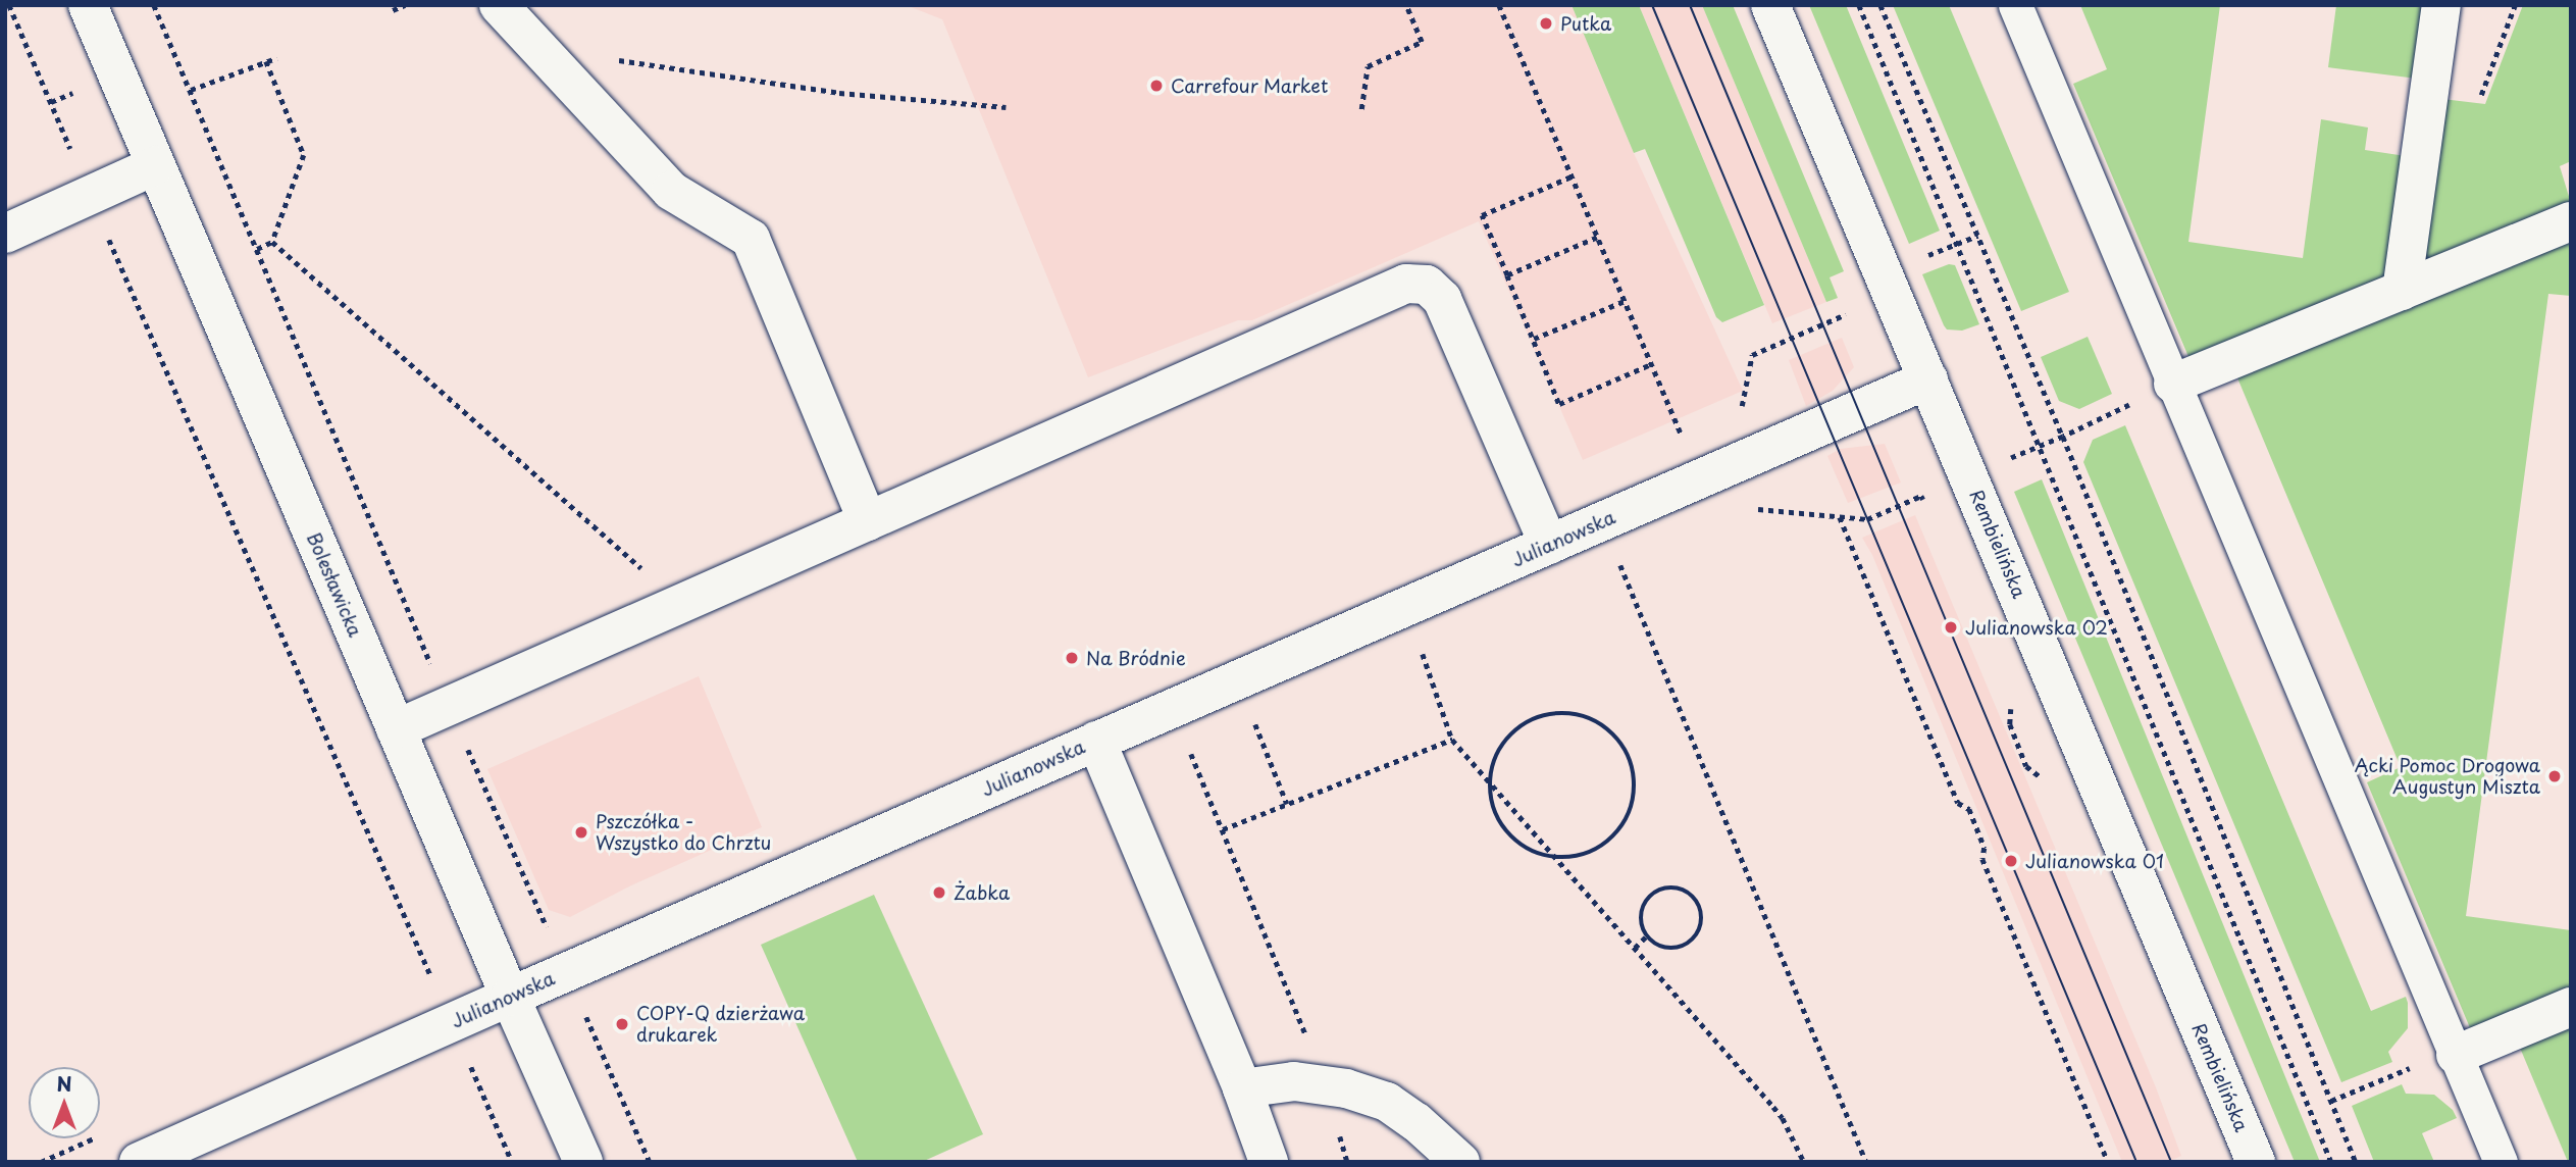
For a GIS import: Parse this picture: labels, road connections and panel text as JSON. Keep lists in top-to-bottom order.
{
  "streets": {
    "street": ["Julianowska", "Rembielińska", "Bolesławicka"]
  },
  "crossings": [
    ["Julianowska", "Rembielińska"],
    ["Julianowska", "Bolesławicka"]
  ],
  "places": [
    "Putka",
    "Carrefour Market",
    "Julianowska 02",
    "Na Bródnie",
    "Ącki Pomoc Drogowa Augustyn Miszta",
    "Pszczółka - Wszystko do Chrztu",
    "Julianowska 01",
    "Żabka",
    "COPY-Q dzierżawa drukarek"
  ],
  "north": "top"
}
